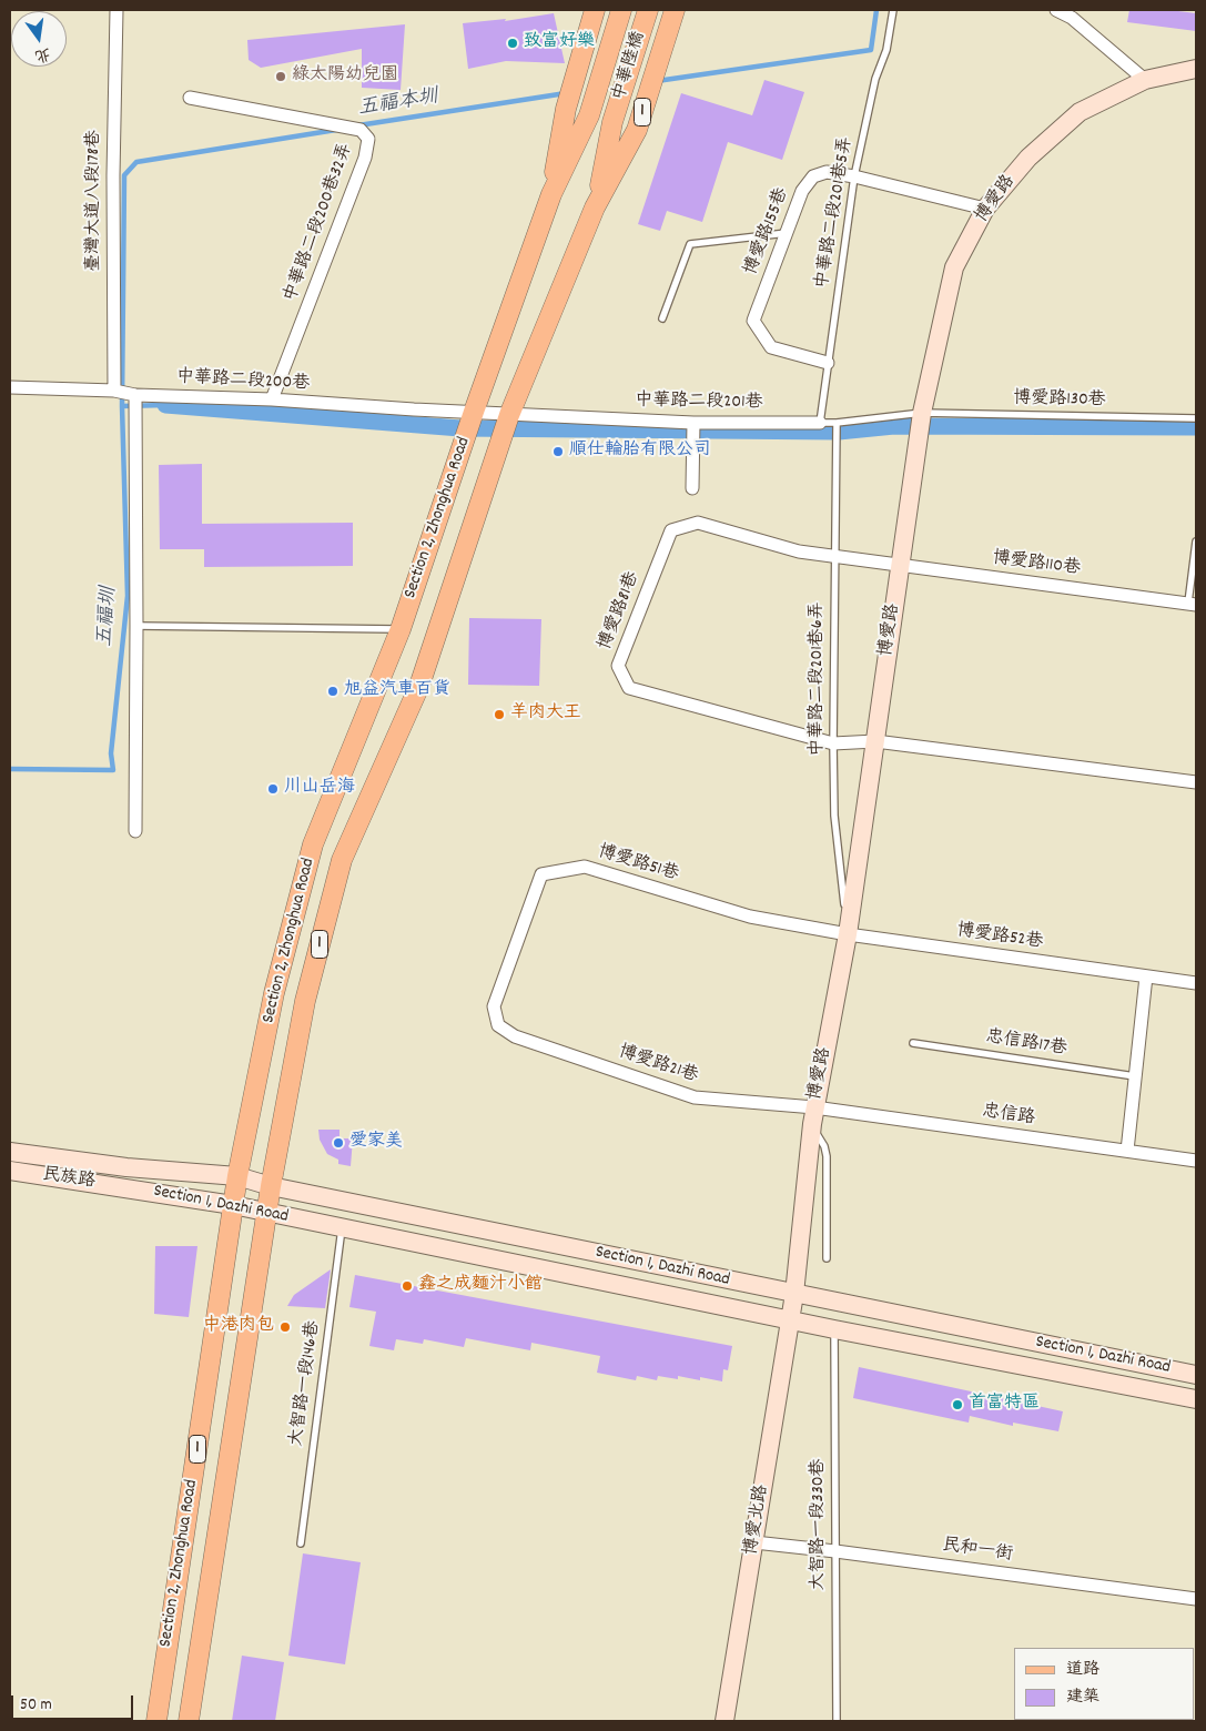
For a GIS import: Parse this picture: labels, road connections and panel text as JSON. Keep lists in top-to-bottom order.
{
  "streets": {
    "main road": ["中華陸橋", "1", "Section 2, Zhonghua Road"],
    "street": [
      "博愛路",
      "臺灣大道八段178巷",
      "中華路二段200巷32弄",
      "博愛路155巷",
      "中華路二段200巷",
      "中華路二段201巷",
      "博愛路110巷",
      "博愛路81巷",
      "博愛路51巷",
      "博愛路52巷",
      "博愛路21巷",
      "忠信路",
      "民族路",
      "Section 1, Dazhi Road",
      "博愛北路",
      "民和一街"
    ],
    "lane": [
      "中華路二段201巷5弄",
      "博愛路130巷",
      "中華路二段201巷6弄",
      "忠信路17巷",
      "大智路一段146巷",
      "大智路一段330巷"
    ]
  },
  "crossings": [
    ["中華陸橋", "Section 2, Zhonghua Road"],
    ["博愛路", "博愛路155巷"],
    ["博愛路", "博愛路130巷"],
    ["博愛路", "中華路二段201巷"],
    ["博愛路", "博愛路110巷"],
    ["博愛路", "博愛路81巷"],
    ["博愛路", "中華路二段201巷6弄"],
    ["博愛路", "博愛路51巷"],
    ["博愛路", "博愛路52巷"],
    ["博愛路", "博愛路21巷"],
    ["博愛路", "忠信路"],
    ["博愛路", "Section 1, Dazhi Road"],
    ["博愛路", "博愛北路"],
    ["臺灣大道八段178巷", "中華路二段200巷"],
    ["中華路二段201巷5弄", "博愛路155巷"],
    ["中華路二段201巷5弄", "中華路二段201巷"],
    ["中華路二段200巷32弄", "中華路二段200巷"],
    ["中華路二段200巷", "中華路二段201巷"],
    ["中華路二段200巷", "Section 2, Zhonghua Road"],
    ["博愛路130巷", "中華路二段201巷"],
    ["中華路二段201巷", "Section 2, Zhonghua Road"],
    ["中華路二段201巷", "中華路二段201巷6弄"],
    ["Section 2, Zhonghua Road", "Section 1, Dazhi Road"],
    ["博愛路110巷", "博愛路81巷"],
    ["博愛路81巷", "中華路二段201巷6弄"],
    ["中華路二段201巷6弄", "博愛路51巷"],
    ["中華路二段201巷6弄", "博愛路52巷"],
    ["博愛路51巷", "博愛路52巷"],
    ["博愛路51巷", "博愛路21巷"],
    ["博愛路21巷", "忠信路"],
    ["民族路", "Section 1, Dazhi Road"],
    ["Section 1, Dazhi Road", "大智路一段146巷"],
    ["Section 1, Dazhi Road", "博愛北路"],
    ["Section 1, Dazhi Road", "大智路一段330巷"],
    ["博愛北路", "民和一街"],
    ["大智路一段330巷", "民和一街"]
  ],
  "water": ["五福本圳", "五福圳"],
  "places": [
    "致富好樂",
    "綠太陽幼兒園",
    "順仕輪胎有限公司",
    "旭益汽車百貨",
    "羊肉大王",
    "川山岳海",
    "愛家美",
    "鑫之成麵汁小館",
    "中港肉包",
    "首富特區"
  ],
  "legend": ["道路", "建築"],
  "scale_bar": "50 m",
  "north": "bottom"
}
